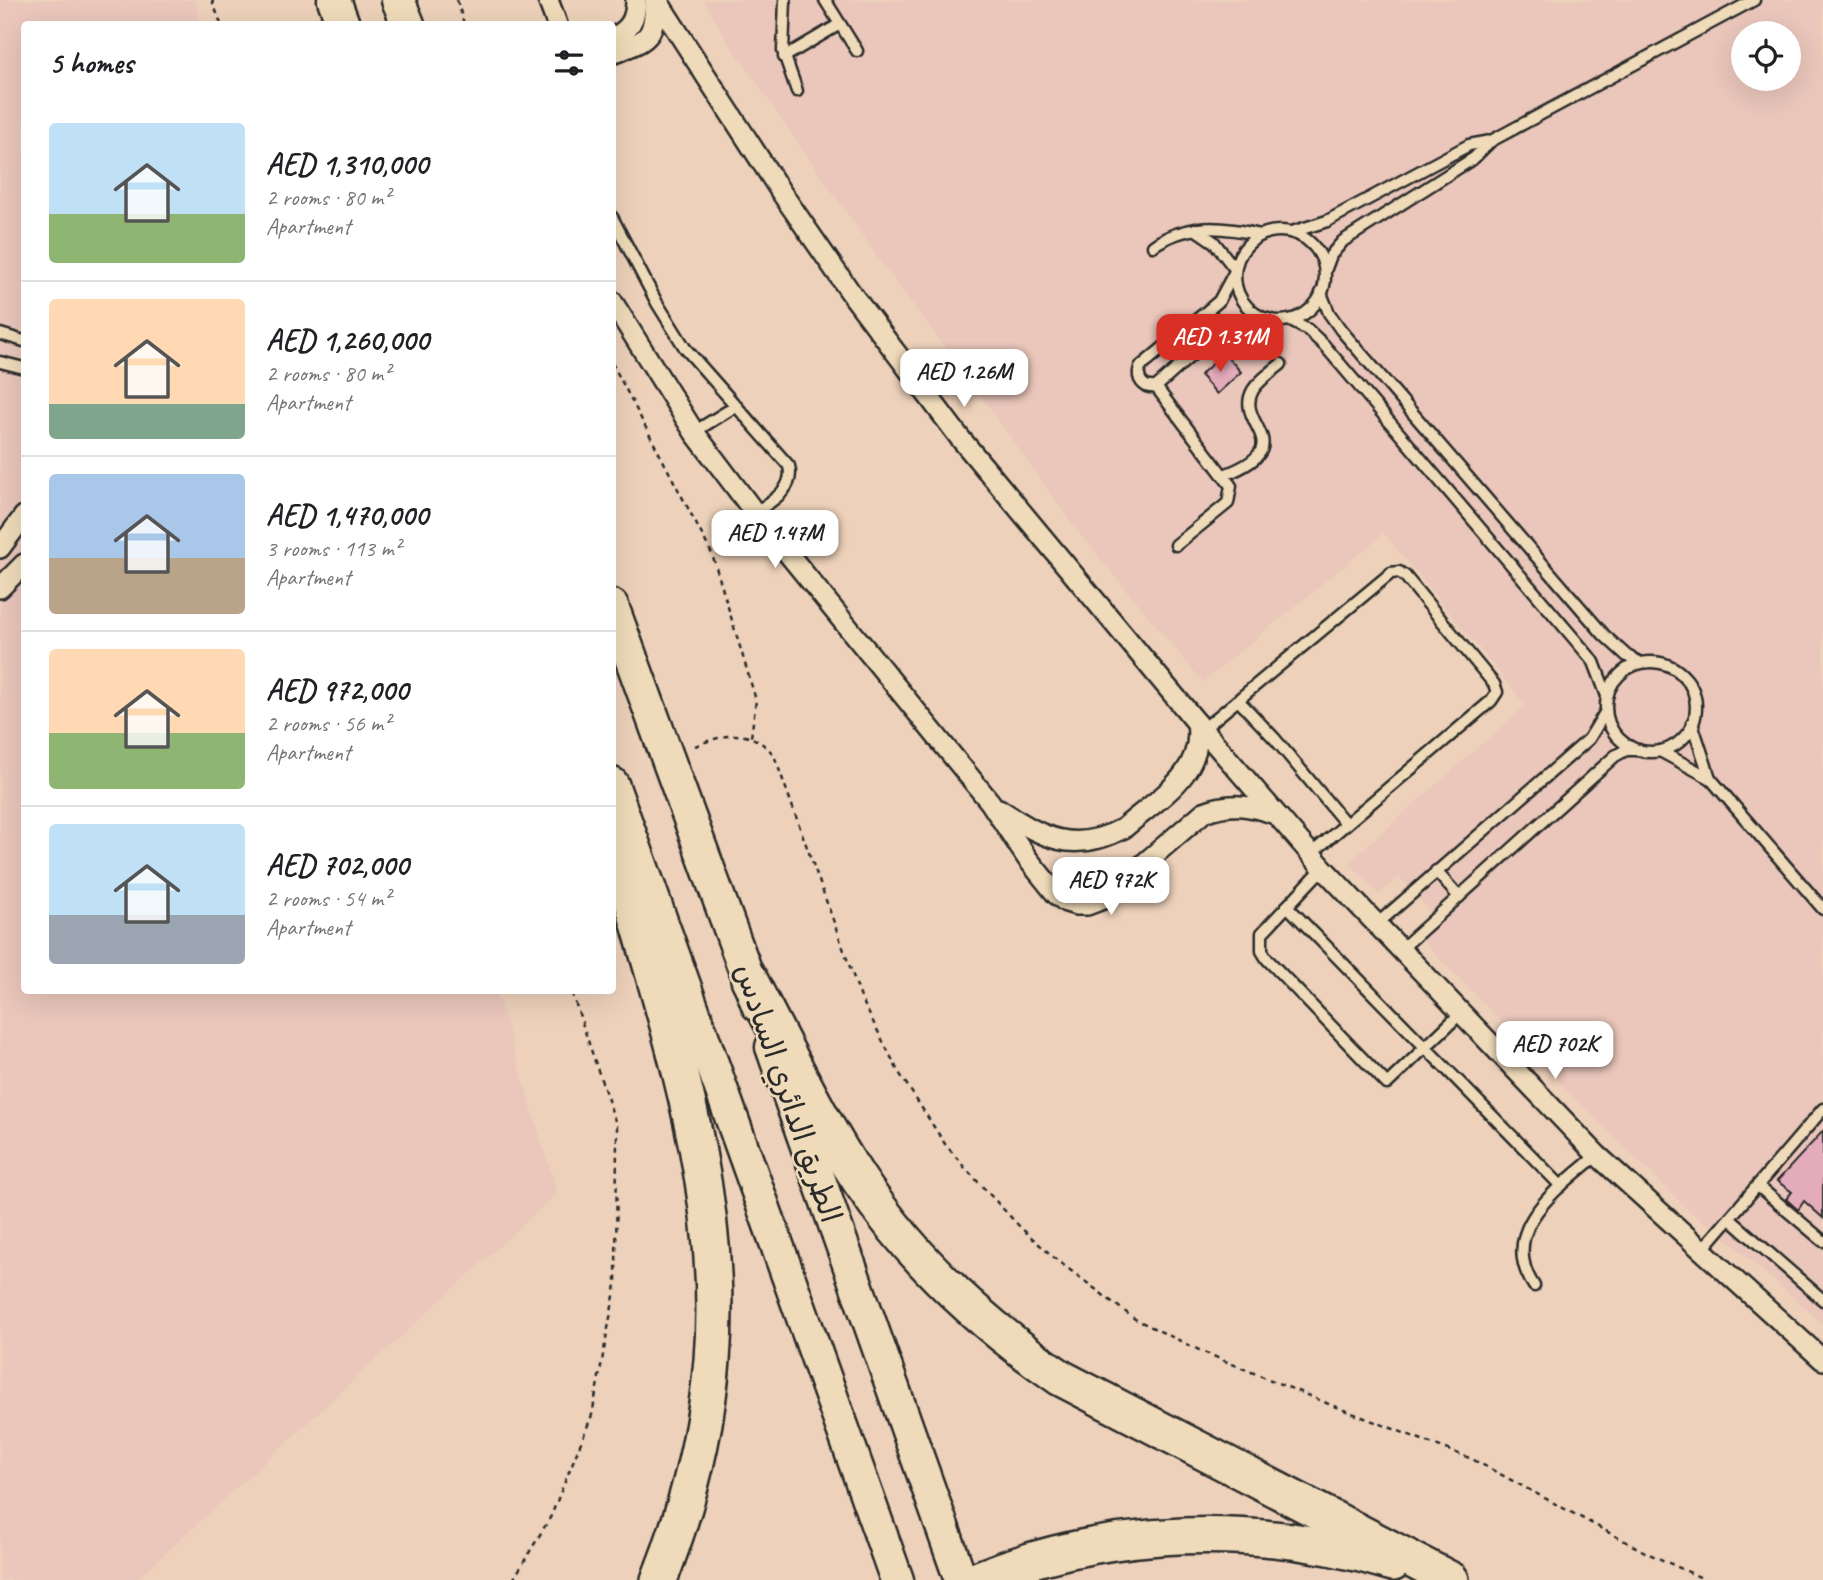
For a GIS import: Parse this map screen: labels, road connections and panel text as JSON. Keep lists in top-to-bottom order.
{
  "streets": {
    "highway": ["الطريق الدائري السادس"]
  },
  "page": {
    "heading": "5 homes",
    "list": [
      {
        "name": "AED 1,310,000",
        "note": "2 rooms · 80 m² · Apartment"
      },
      {
        "name": "AED 1,260,000",
        "note": "2 rooms · 80 m² · Apartment"
      },
      {
        "name": "AED 1,470,000",
        "note": "3 rooms · 113 m² · Apartment"
      },
      {
        "name": "AED 972,000",
        "note": "2 rooms · 56 m² · Apartment"
      },
      {
        "name": "AED 702,000",
        "note": "2 rooms · 54 m² · Apartment"
      }
    ],
    "price": [
      "AED 1.31M",
      "AED 1.26M",
      "AED 1.47M",
      "AED 972K",
      "AED 702K"
    ]
  }
}
